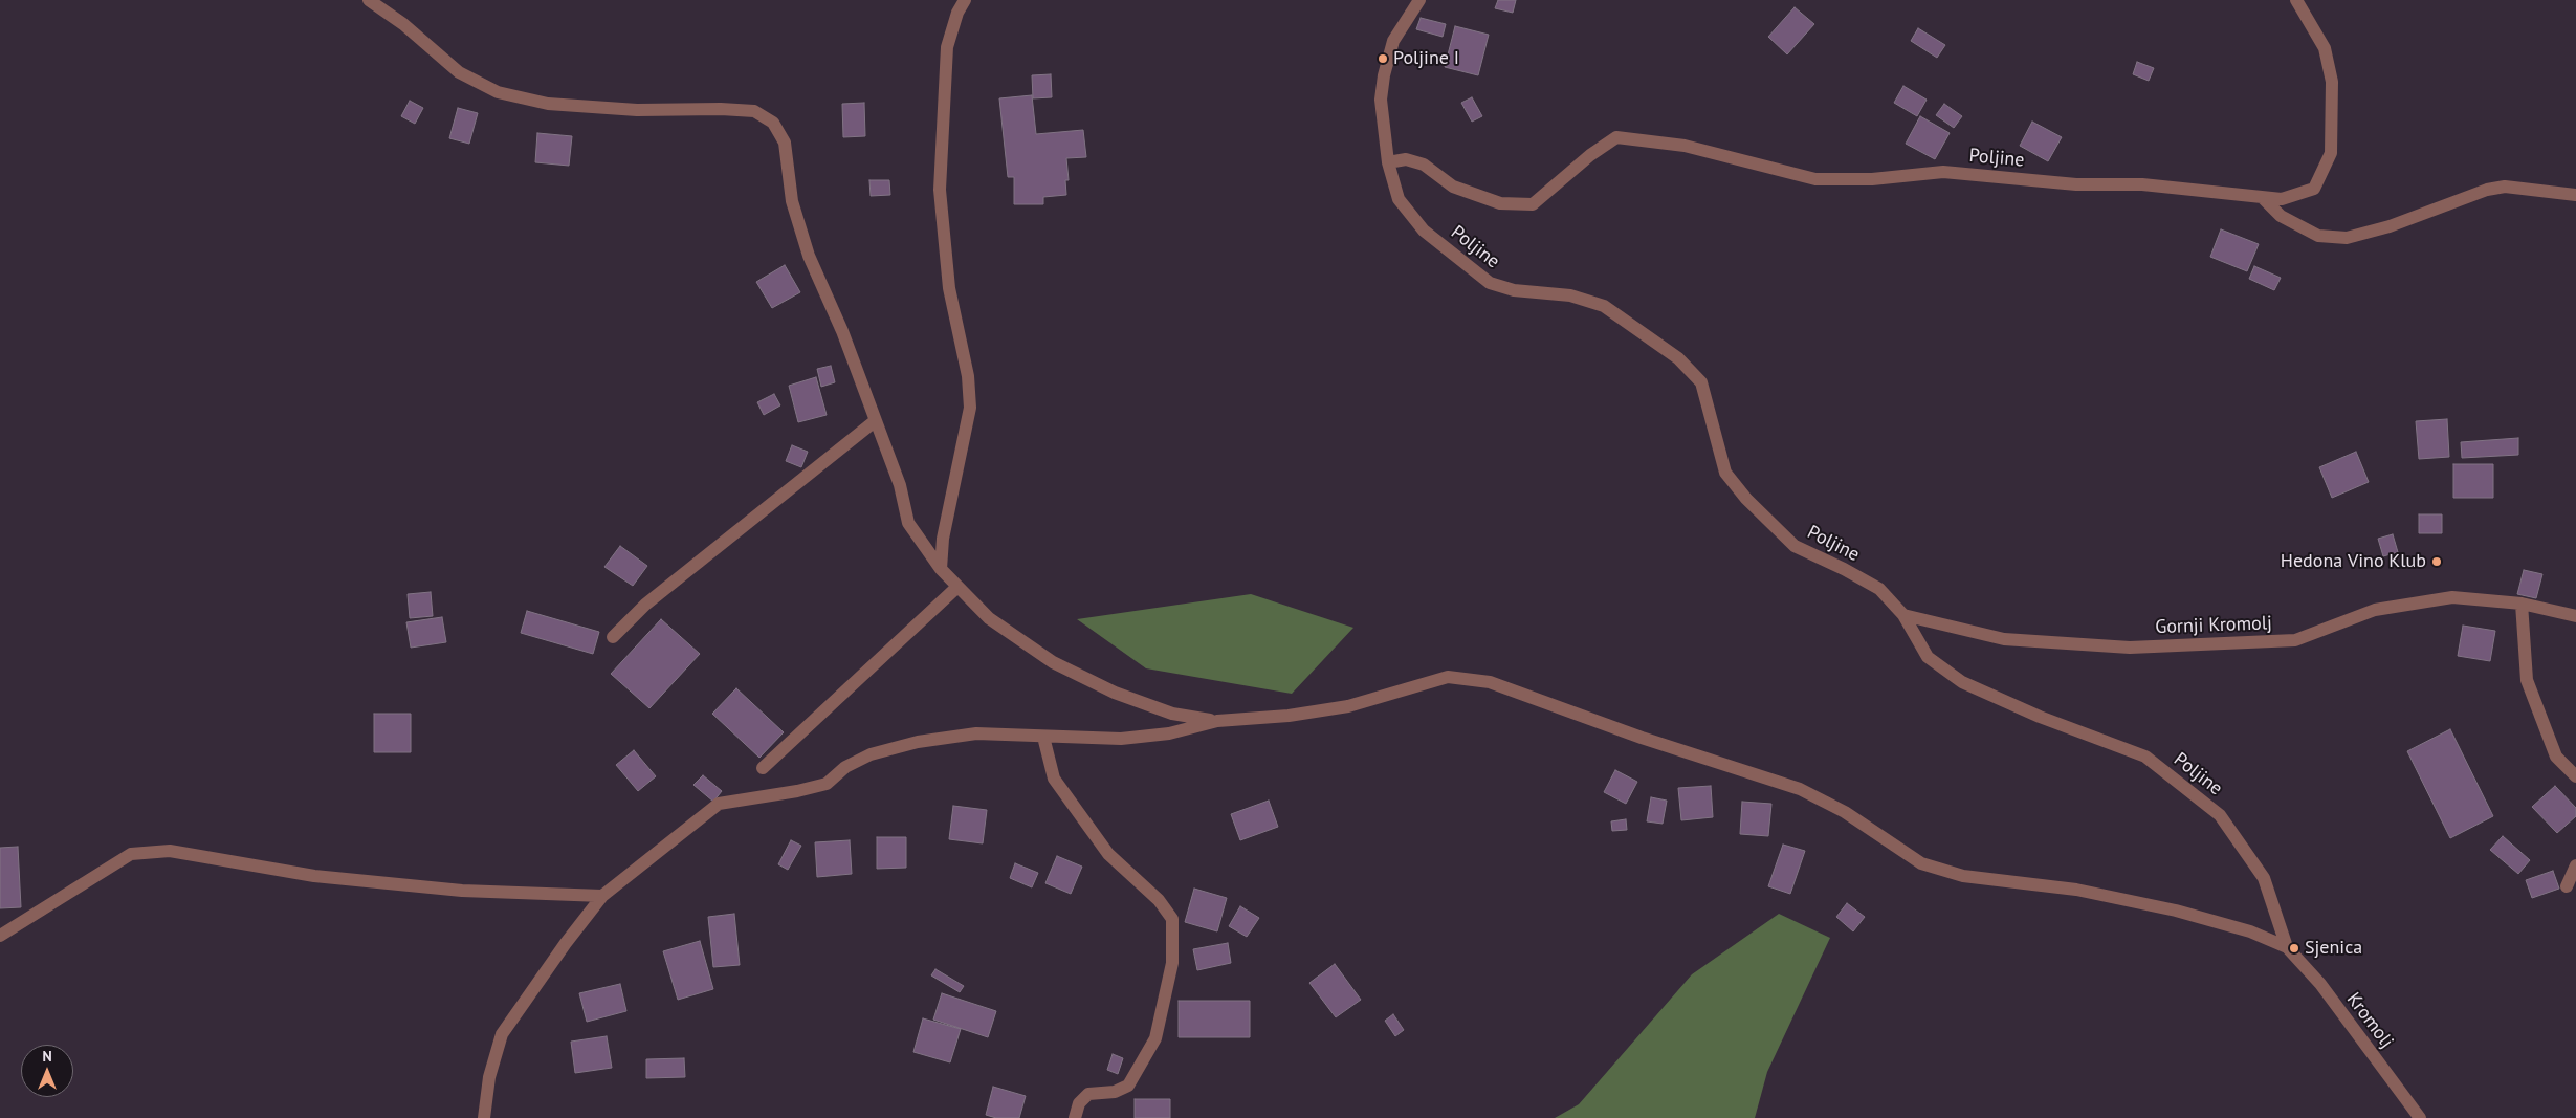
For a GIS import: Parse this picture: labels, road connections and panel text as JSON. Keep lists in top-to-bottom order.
{
  "streets": {
    "street": ["Poljine", "Gornji Kromolj", "Kromolj"]
  },
  "crossings": [
    ["Poljine", "Gornji Kromolj"],
    ["Poljine", "Kromolj"]
  ],
  "places": ["Poljine I", "Hedona Vino Klub", "Sjenica"],
  "north": "top"
}
